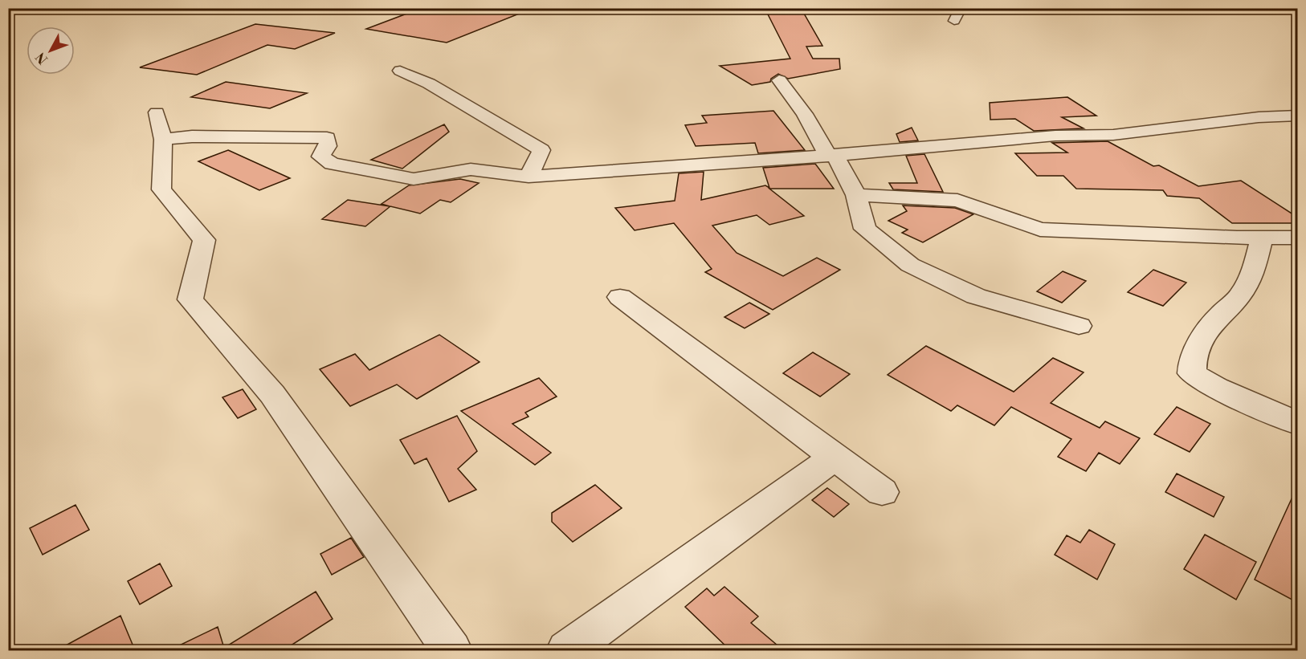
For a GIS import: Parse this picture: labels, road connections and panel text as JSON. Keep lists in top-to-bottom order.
{
  "north": "bottom left"
}
